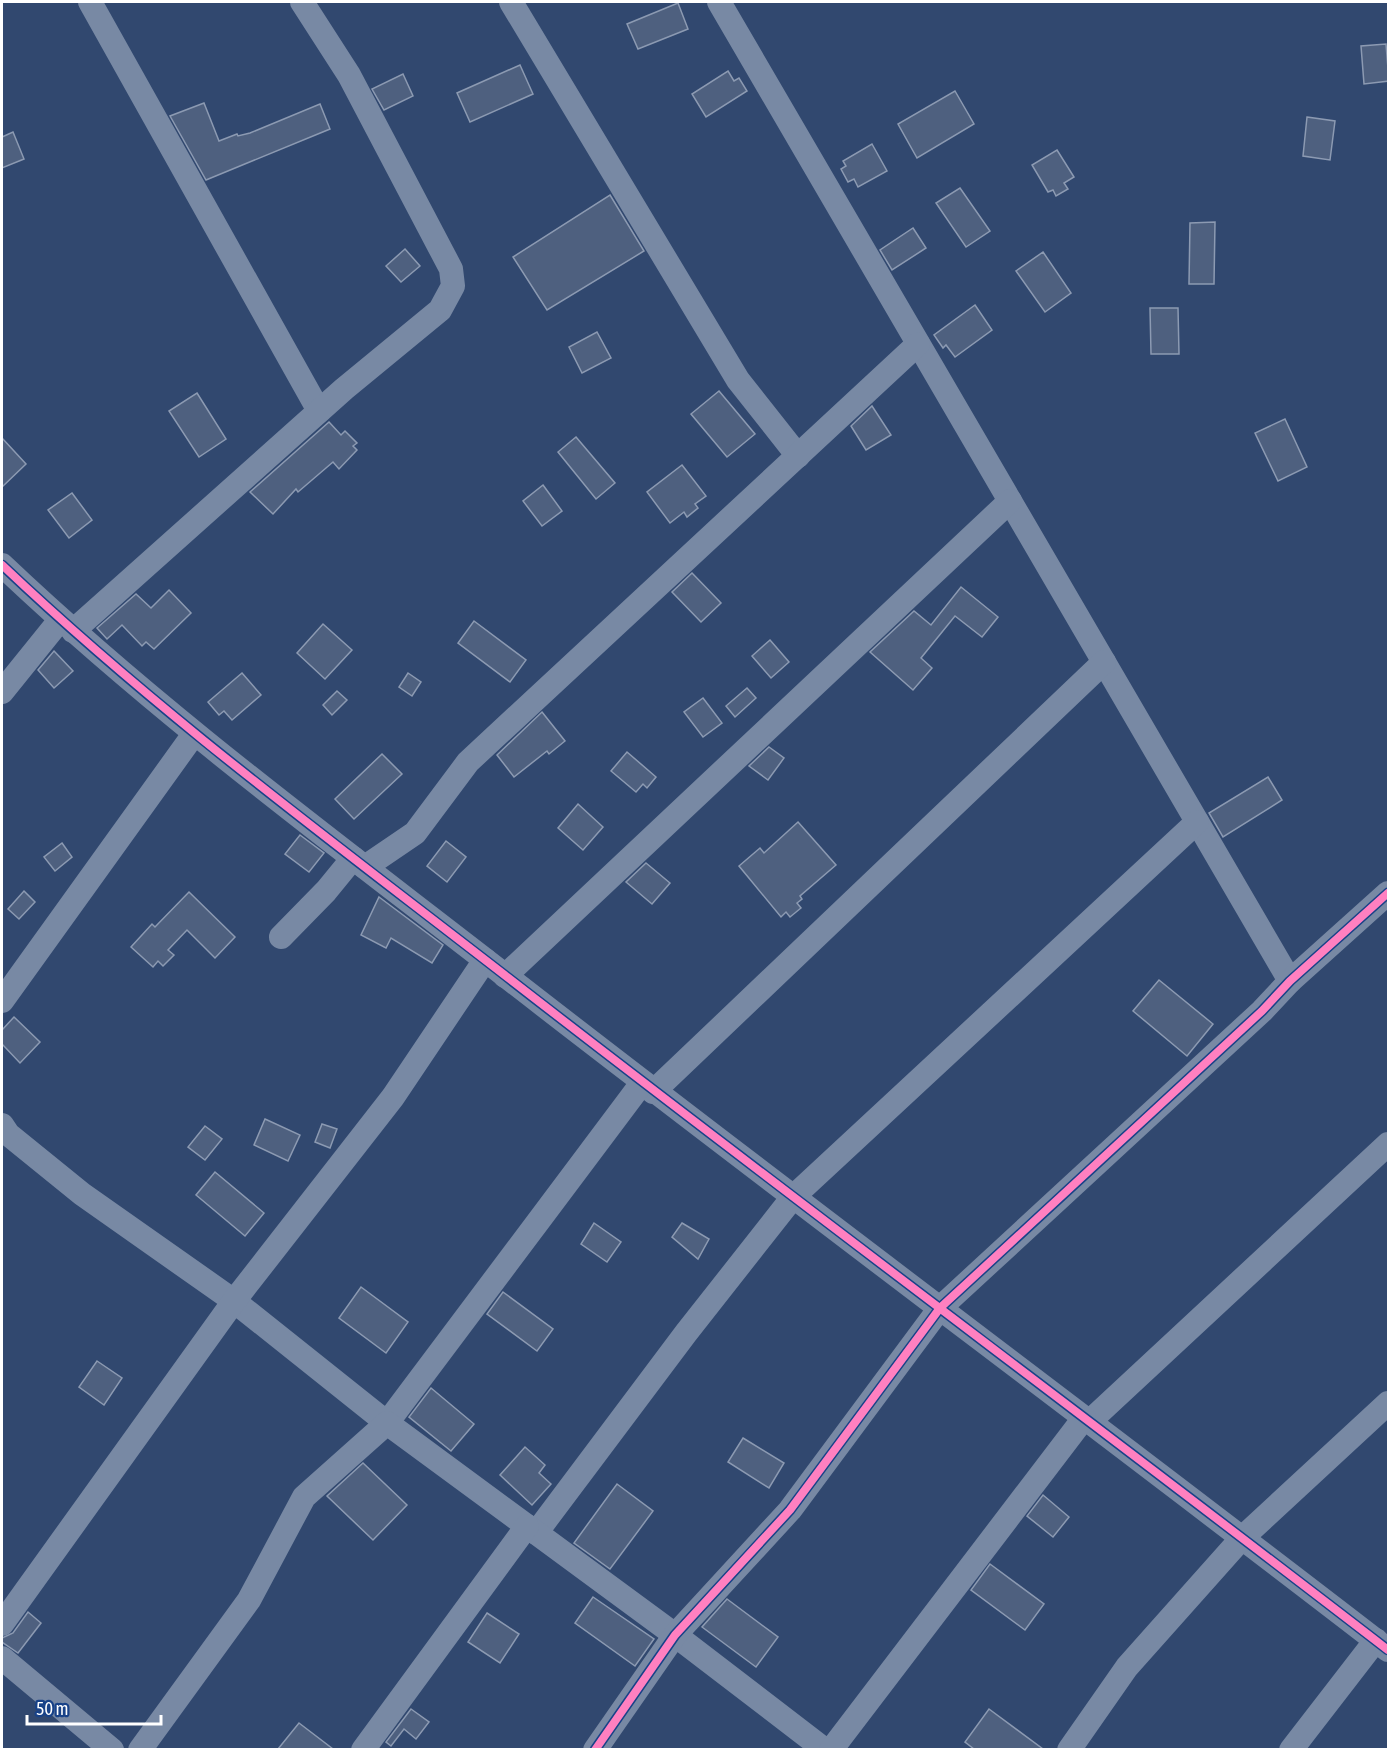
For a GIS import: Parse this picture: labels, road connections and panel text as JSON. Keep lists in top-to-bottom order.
{
  "scale_bar": "50 m"
}
